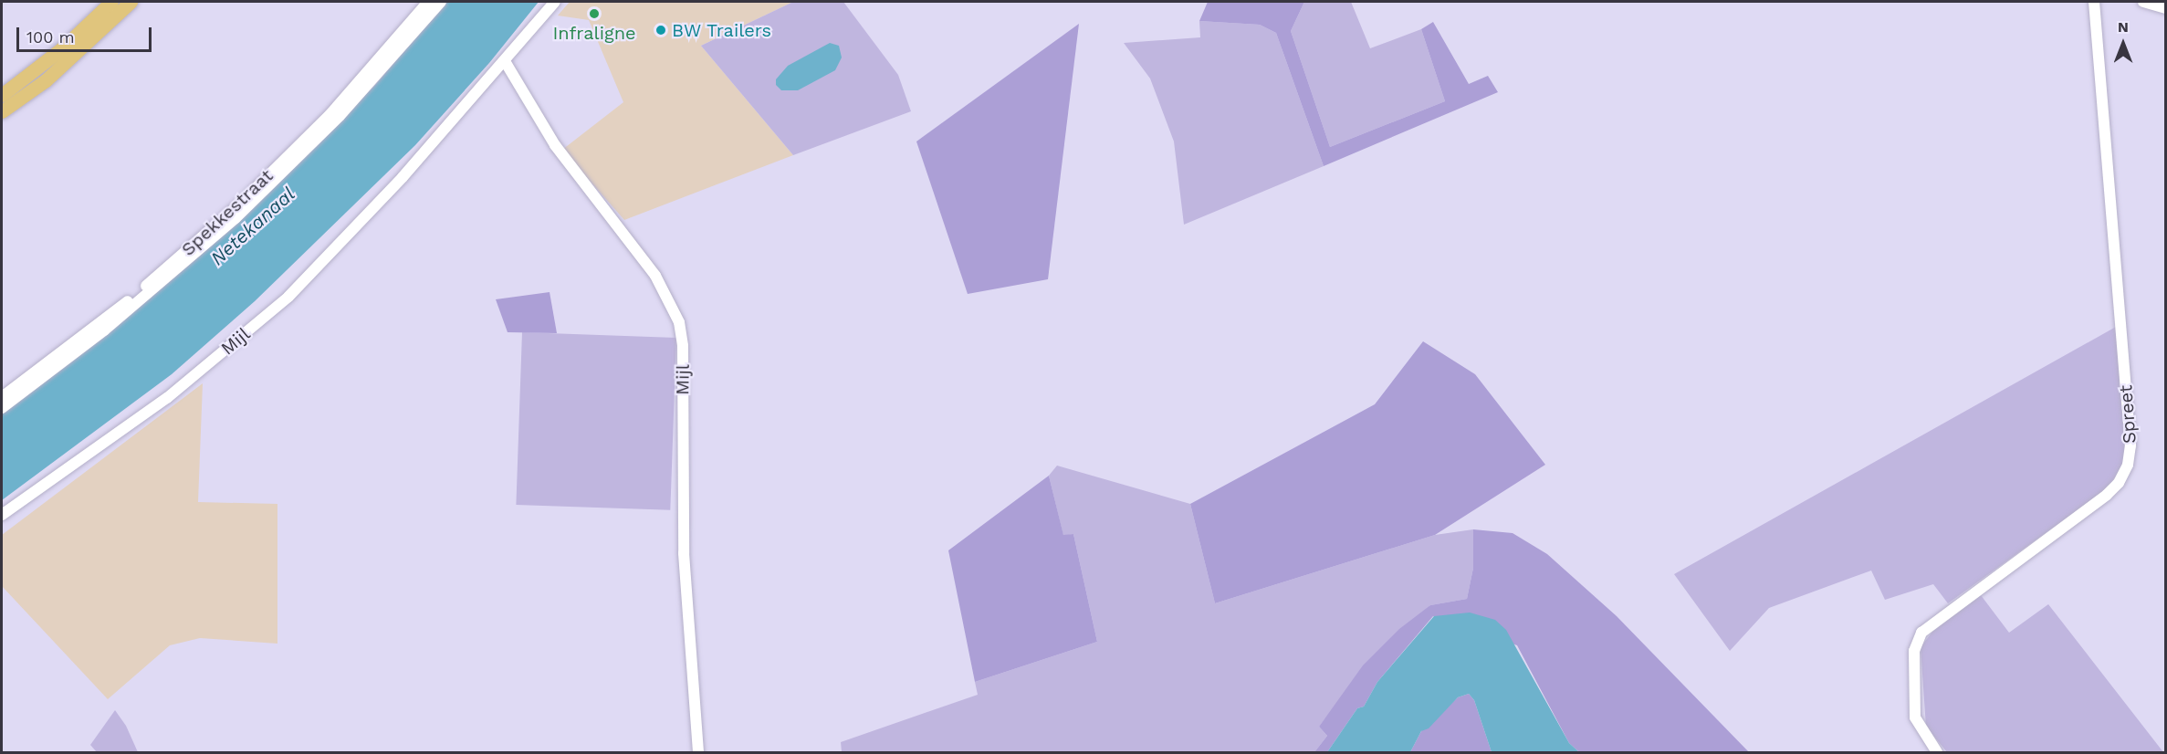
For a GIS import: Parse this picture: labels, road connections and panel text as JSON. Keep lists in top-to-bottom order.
{
  "streets": {
    "street": ["Spekkestraat", "Mijl", "Spreet"]
  },
  "water": ["Netekanaal"],
  "places": ["Infraligne", "BW Trailers"],
  "scale_bar": "100 m",
  "north": "top"
}
